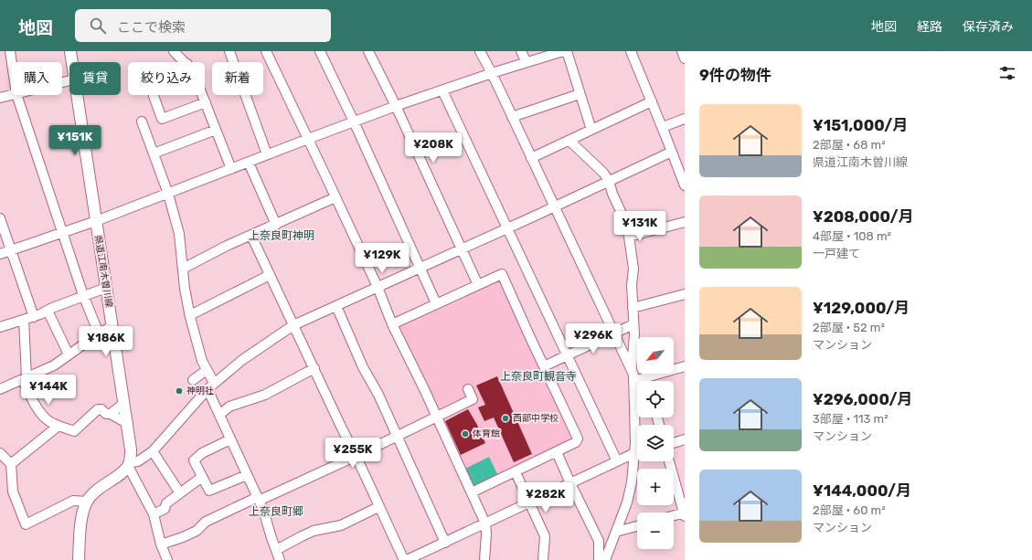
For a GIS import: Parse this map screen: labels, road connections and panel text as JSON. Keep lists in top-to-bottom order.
{
  "streets": {
    "main road": ["県道江南木曽川線"]
  },
  "districts": ["上奈良町神明", "上奈良町観音寺", "上奈良町郷"],
  "places": ["神明社", "西部中学校", "体育館"],
  "north": "bottom left",
  "page": {
    "header": "地図",
    "search": "ここで検索",
    "nav": ["地図", "経路", "保存済み"],
    "heading": "9件の物件",
    "chip": [
      "購入",
      "賃貸",
      "絞り込み",
      "新着"
    ],
    "list": [
      {
        "name": "¥151,000/月",
        "note": "2部屋 · 68 m² · 県道江南木曽川線"
      },
      {
        "name": "¥208,000/月",
        "note": "4部屋 · 108 m² · 一戸建て"
      },
      {
        "name": "¥129,000/月",
        "note": "2部屋 · 52 m² · マンション"
      },
      {
        "name": "¥296,000/月",
        "note": "3部屋 · 113 m² · マンション"
      },
      {
        "name": "¥144,000/月",
        "note": "2部屋 · 60 m² · マンション"
      }
    ],
    "price": [
      "¥151K",
      "¥208K",
      "¥131K",
      "¥129K",
      "¥296K",
      "¥186K",
      "¥144K",
      "¥255K",
      "¥282K"
    ],
    "map_buttons": ["+", "−"]
  }
}
